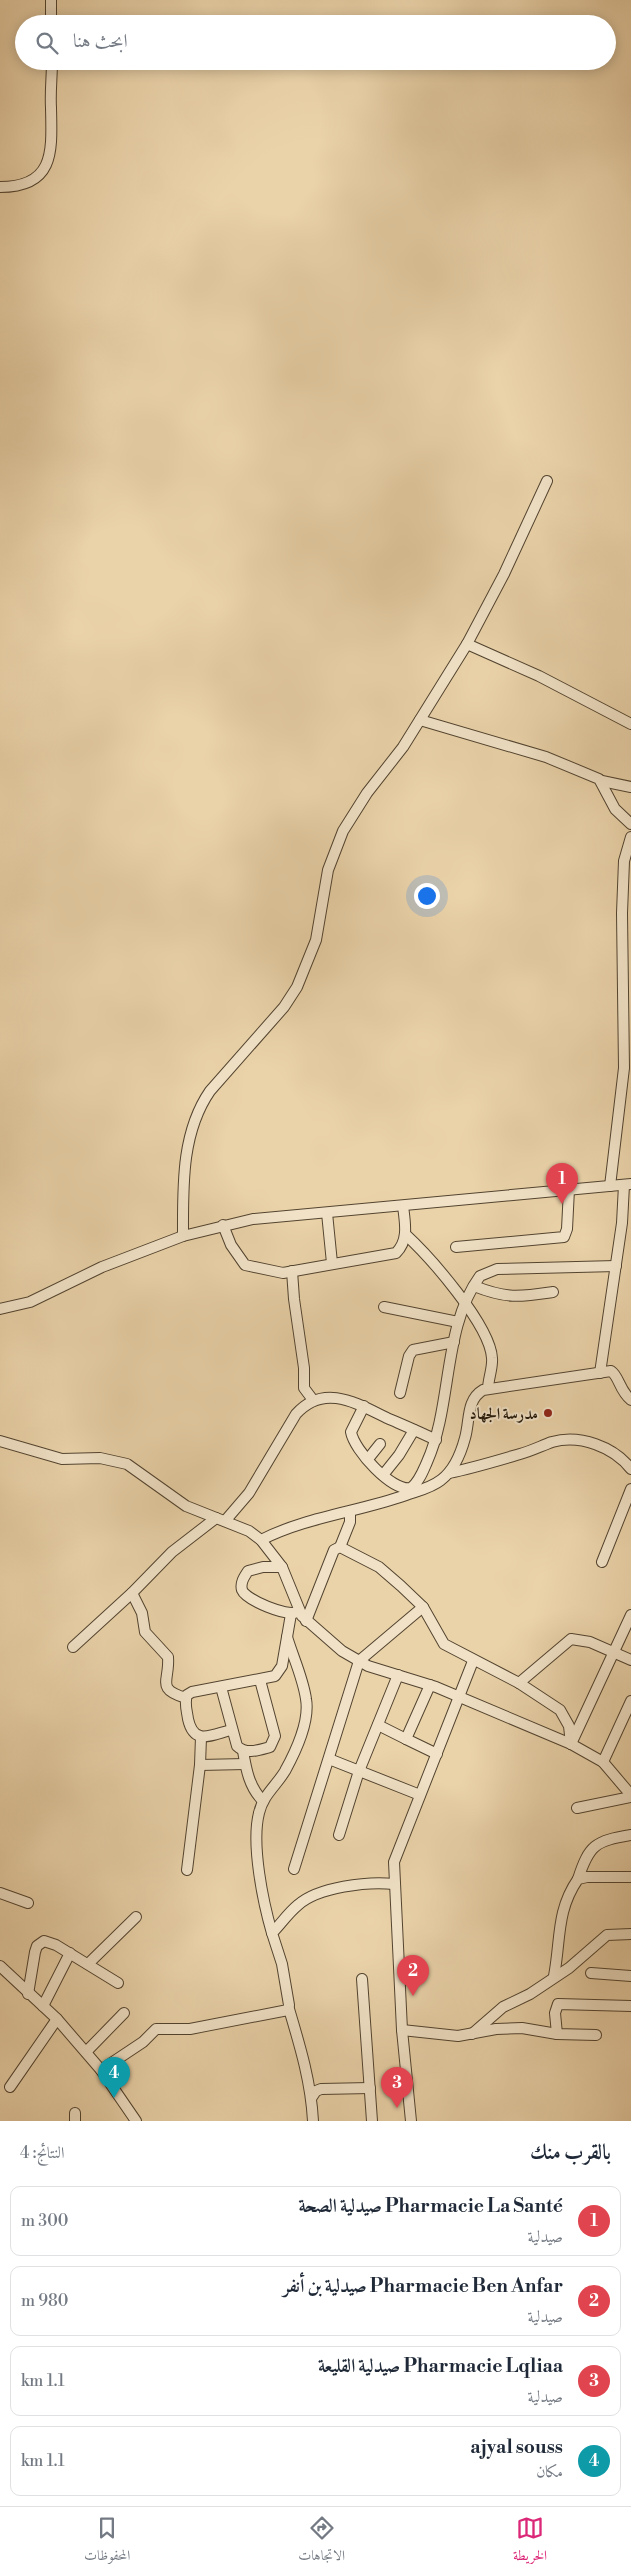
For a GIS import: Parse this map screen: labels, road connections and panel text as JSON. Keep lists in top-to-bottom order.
{
  "places": ["مدرسة الجهاد"],
  "page": {
    "search": "ابحث هنا",
    "pins": [
      "1",
      "2",
      "4",
      "3"
    ],
    "heading": ["بالقرب منك", "النتائج: 4"],
    "list": [
      {
        "mark": "1",
        "name": "Pharmacie La Santé صيدلية الصحة",
        "note": "صيدلية",
        "value": "300 m"
      },
      {
        "mark": "2",
        "name": "Pharmacie Ben Anfar صيدلية بن أنفر",
        "note": "صيدلية",
        "value": "980 m"
      },
      {
        "mark": "3",
        "name": "Pharmacie Lqliaa صيدلية القليعة",
        "note": "صيدلية",
        "value": "1.1 km"
      },
      {
        "mark": "4",
        "name": "ajyal souss",
        "note": "مكان",
        "value": "1.1 km"
      }
    ],
    "nav": ["الخريطة", "الاتجاهات", "المحفوظات"]
  }
}
